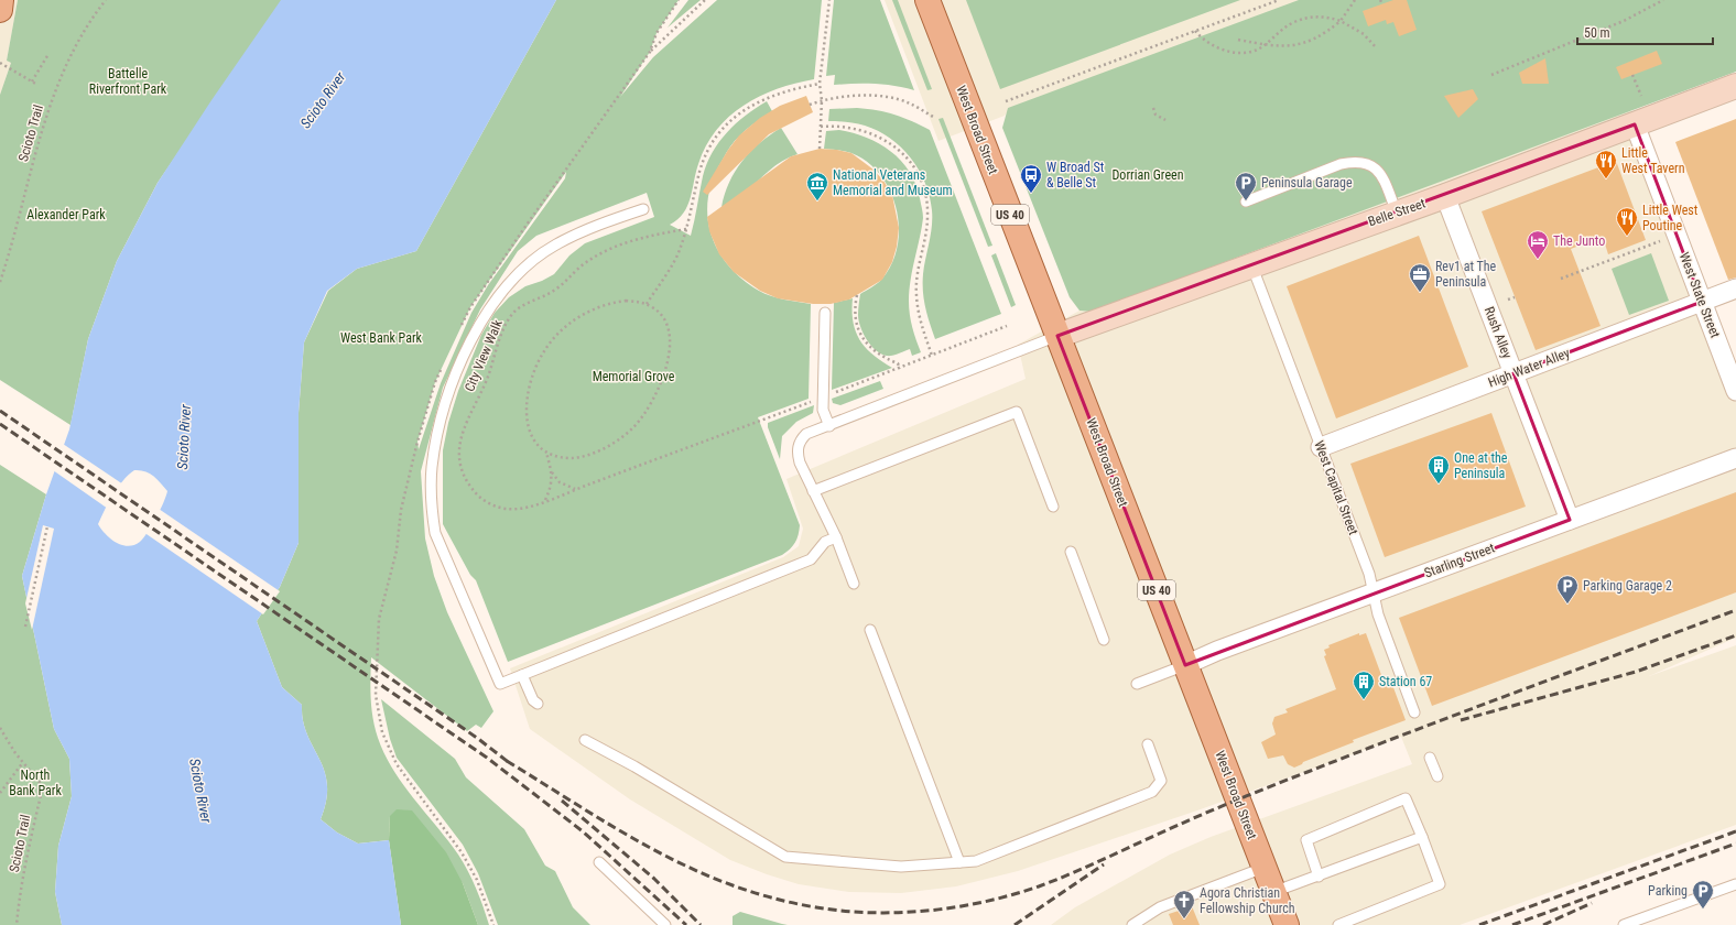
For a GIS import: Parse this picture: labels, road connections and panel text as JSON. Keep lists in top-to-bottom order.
{
  "streets": {
    "main road": ["West Broad Street", "US 40"],
    "street": [
      "Belle Street",
      "West State Street",
      "Rush Alley",
      "High Water Alley",
      "Starling Street"
    ],
    "lane": ["West Capital Street"],
    "path": ["Scioto Trail", "City View Walk"]
  },
  "crossings": [
    ["West Broad Street", "Belle Street"],
    ["West Broad Street", "Starling Street"],
    ["Belle Street", "West State Street"],
    ["Belle Street", "Rush Alley"],
    ["Belle Street", "West Capital Street"],
    ["West State Street", "High Water Alley"],
    ["Rush Alley", "High Water Alley"],
    ["Rush Alley", "Starling Street"],
    ["High Water Alley", "West Capital Street"],
    ["West Capital Street", "Starling Street"]
  ],
  "water": ["Scioto River"],
  "parks": [
    "Battelle Riverfront Park",
    "Dorrian Green",
    "Alexander Park",
    "West Bank Park",
    "Memorial Grove",
    "North Bank Park"
  ],
  "places": {
    "restaurant": ["Little West Tavern", "Little West Poutine"],
    "bus stop": ["W Broad St & Belle St"],
    "museum": ["National Veterans Memorial and Museum"],
    "parking": ["Peninsula Garage", "Parking Garage 2", "Parking"],
    "hotel": ["The Junto"],
    "office": ["Rev1 at The Peninsula"],
    "building": ["One at the Peninsula", "Station 67"],
    "church": ["Agora Christian Fellowship Church"]
  },
  "scale_bar": "50 m"
}
